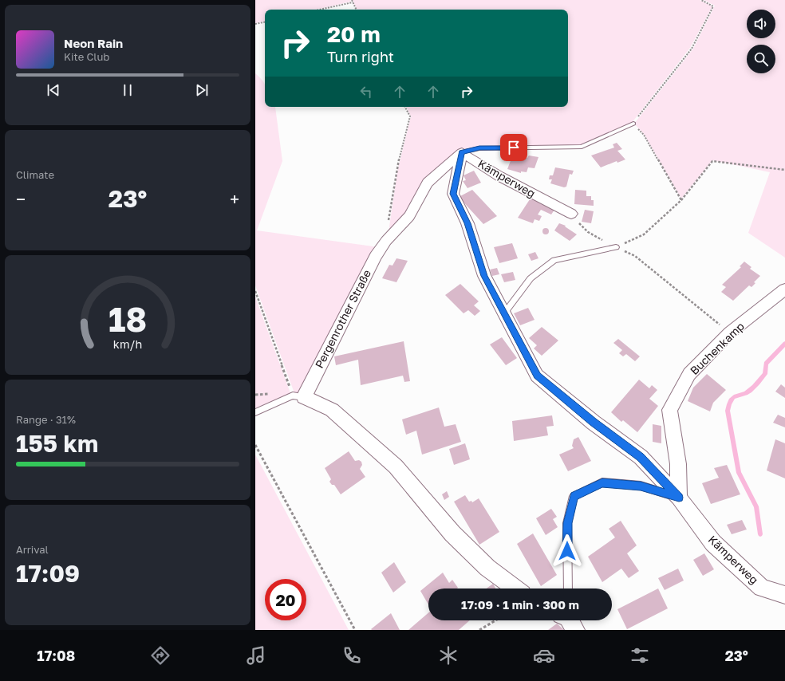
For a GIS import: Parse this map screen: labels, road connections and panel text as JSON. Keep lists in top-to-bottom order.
{
  "streets": {
    "street": ["Kämperweg", "Pergenrother Straße", "Buchenkamp"]
  },
  "crossings": [
    ["Kämperweg", "Pergenrother Straße"],
    ["Kämperweg", "Buchenkamp"]
  ],
  "page": {
    "turn": ["20 m", "Turn right"],
    "song": ["Neon Rain", "Kite Club"],
    "tile": [
      "Climate",
      ["Range · 31%", "155 km"],
      ["Arrival", "17:09"]
    ],
    "heat": ["−", "23°", "+"],
    "limit": "20",
    "trip": "17:09 · 1 min · 300 m",
    "tabs": ["17:08", "23°"],
    "gauge": ["18", "km/h"]
  }
}
